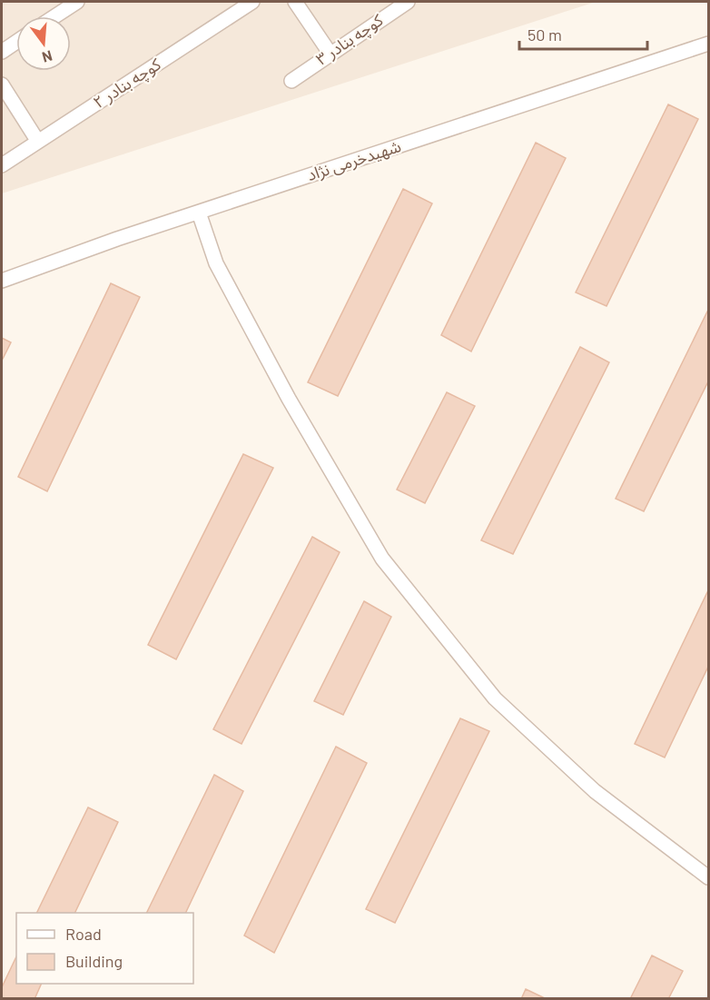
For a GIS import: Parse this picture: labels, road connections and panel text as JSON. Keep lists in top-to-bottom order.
{
  "streets": {
    "street": ["کوچه بنادر ۳", "کوچه بنادر ۲", "شهیدخرمی نژاد"]
  },
  "legend": ["Road", "Building"],
  "scale_bar": "50 m",
  "north": "bottom"
}
